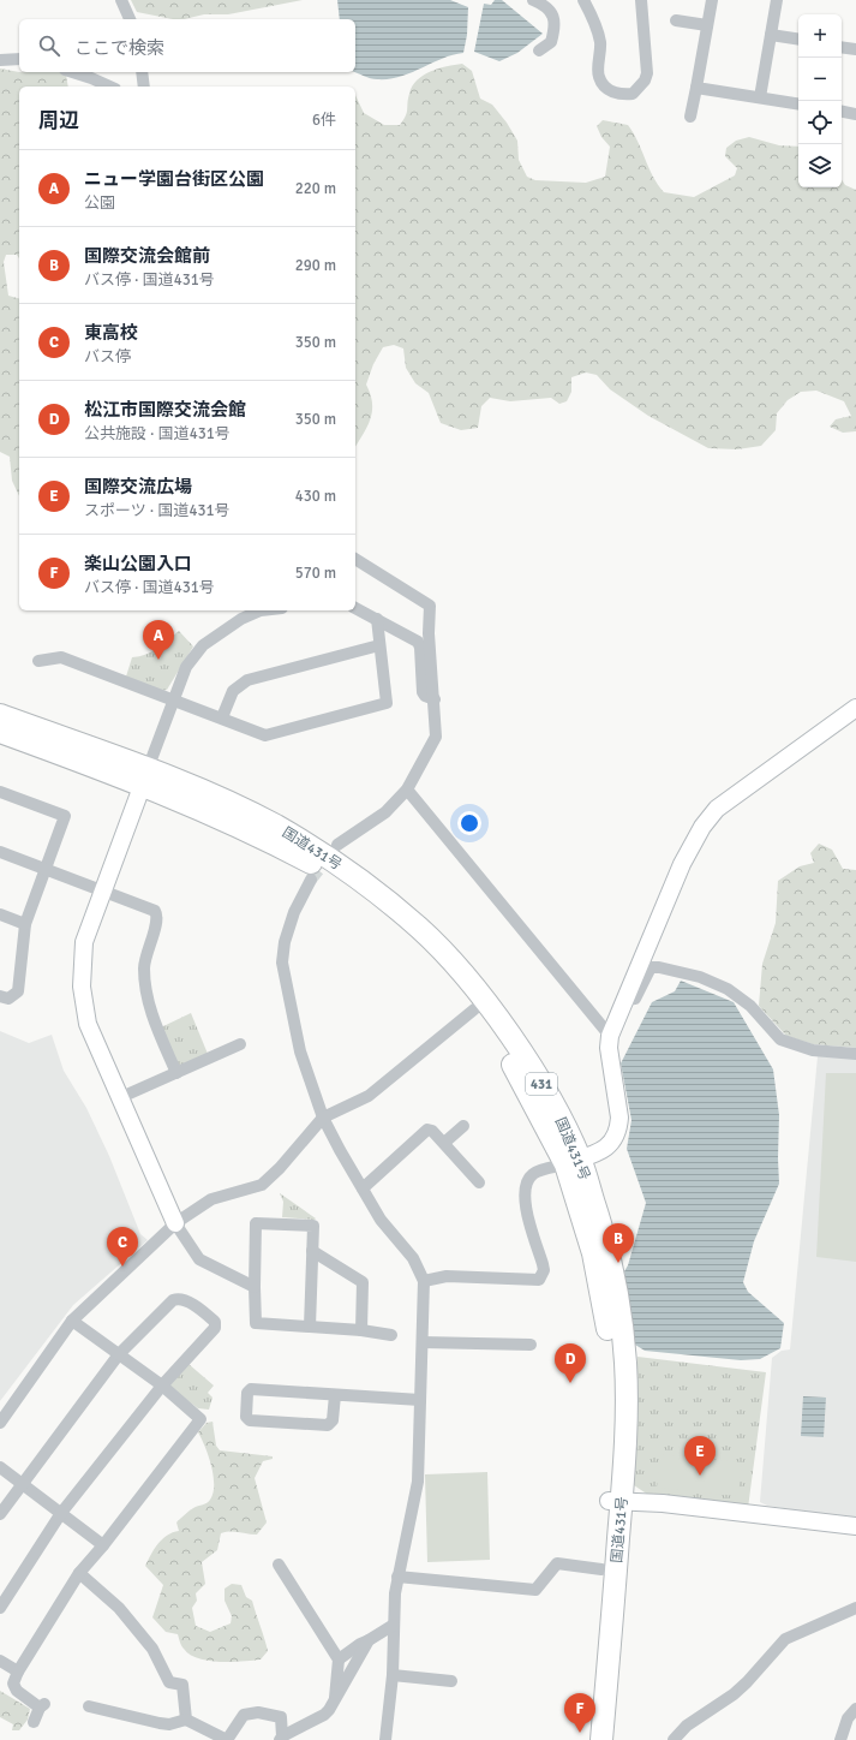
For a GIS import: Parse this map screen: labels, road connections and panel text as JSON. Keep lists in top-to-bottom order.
{
  "streets": {
    "highway": ["国道431号", "431"]
  },
  "page": {
    "map_buttons": ["+", "−"],
    "search": "ここで検索",
    "heading": ["周辺", "6件"],
    "list": [
      {
        "mark": "A",
        "name": "ニュー学園台街区公園",
        "note": "公園",
        "value": "220 m"
      },
      {
        "mark": "B",
        "name": "国際交流会館前",
        "note": "バス停 · 国道431号",
        "value": "290 m"
      },
      {
        "mark": "C",
        "name": "東高校",
        "note": "バス停",
        "value": "350 m"
      },
      {
        "mark": "D",
        "name": "松江市国際交流会館",
        "note": "公共施設 · 国道431号",
        "value": "350 m"
      },
      {
        "mark": "E",
        "name": "国際交流広場",
        "note": "スポーツ · 国道431号",
        "value": "430 m"
      },
      {
        "mark": "F",
        "name": "楽山公園入口",
        "note": "バス停 · 国道431号",
        "value": "570 m"
      }
    ],
    "pins": [
      "A",
      "B",
      "C",
      "D",
      "E",
      "F"
    ]
  }
}
